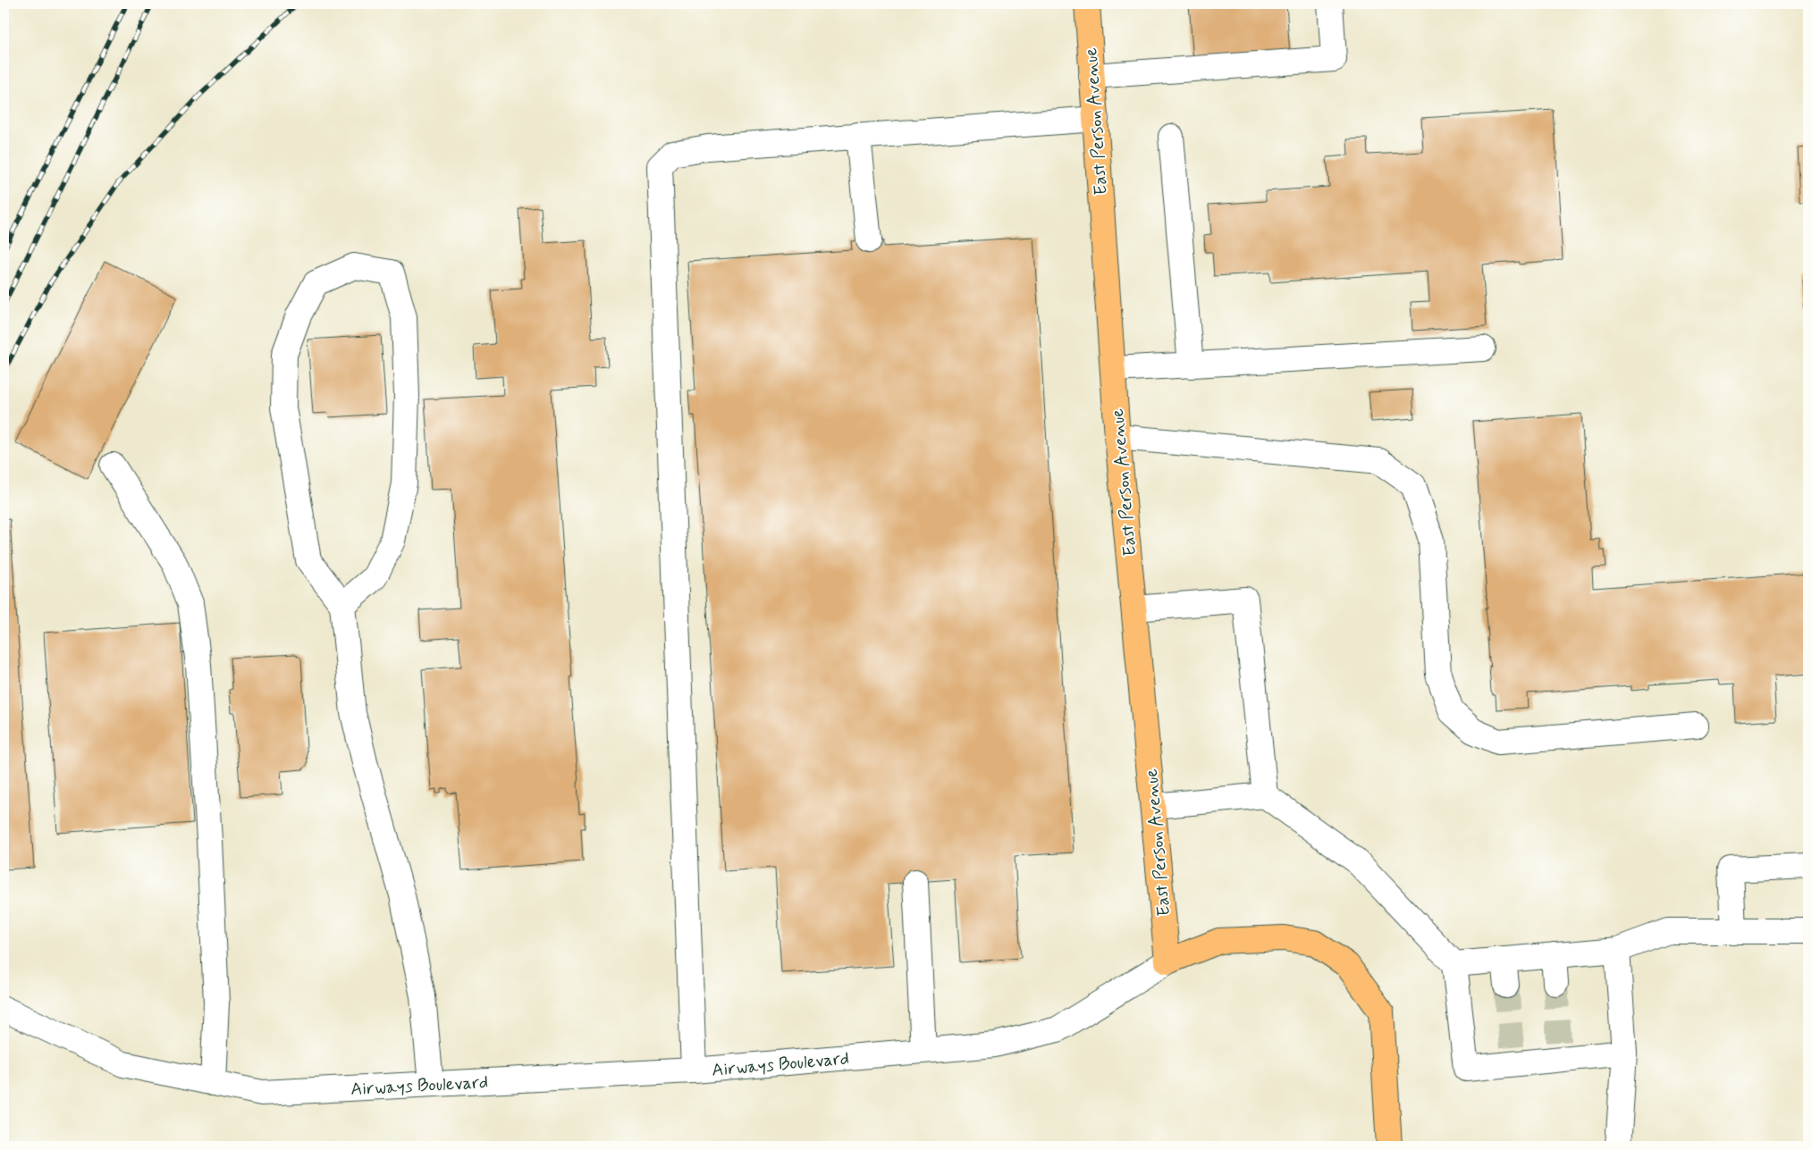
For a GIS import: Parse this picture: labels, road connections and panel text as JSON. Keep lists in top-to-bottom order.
{
  "streets": {
    "main road": ["East Person Avenue", "Airways Boulevard"]
  },
  "crossings": [
    ["East Person Avenue", "Airways Boulevard"]
  ]
}
